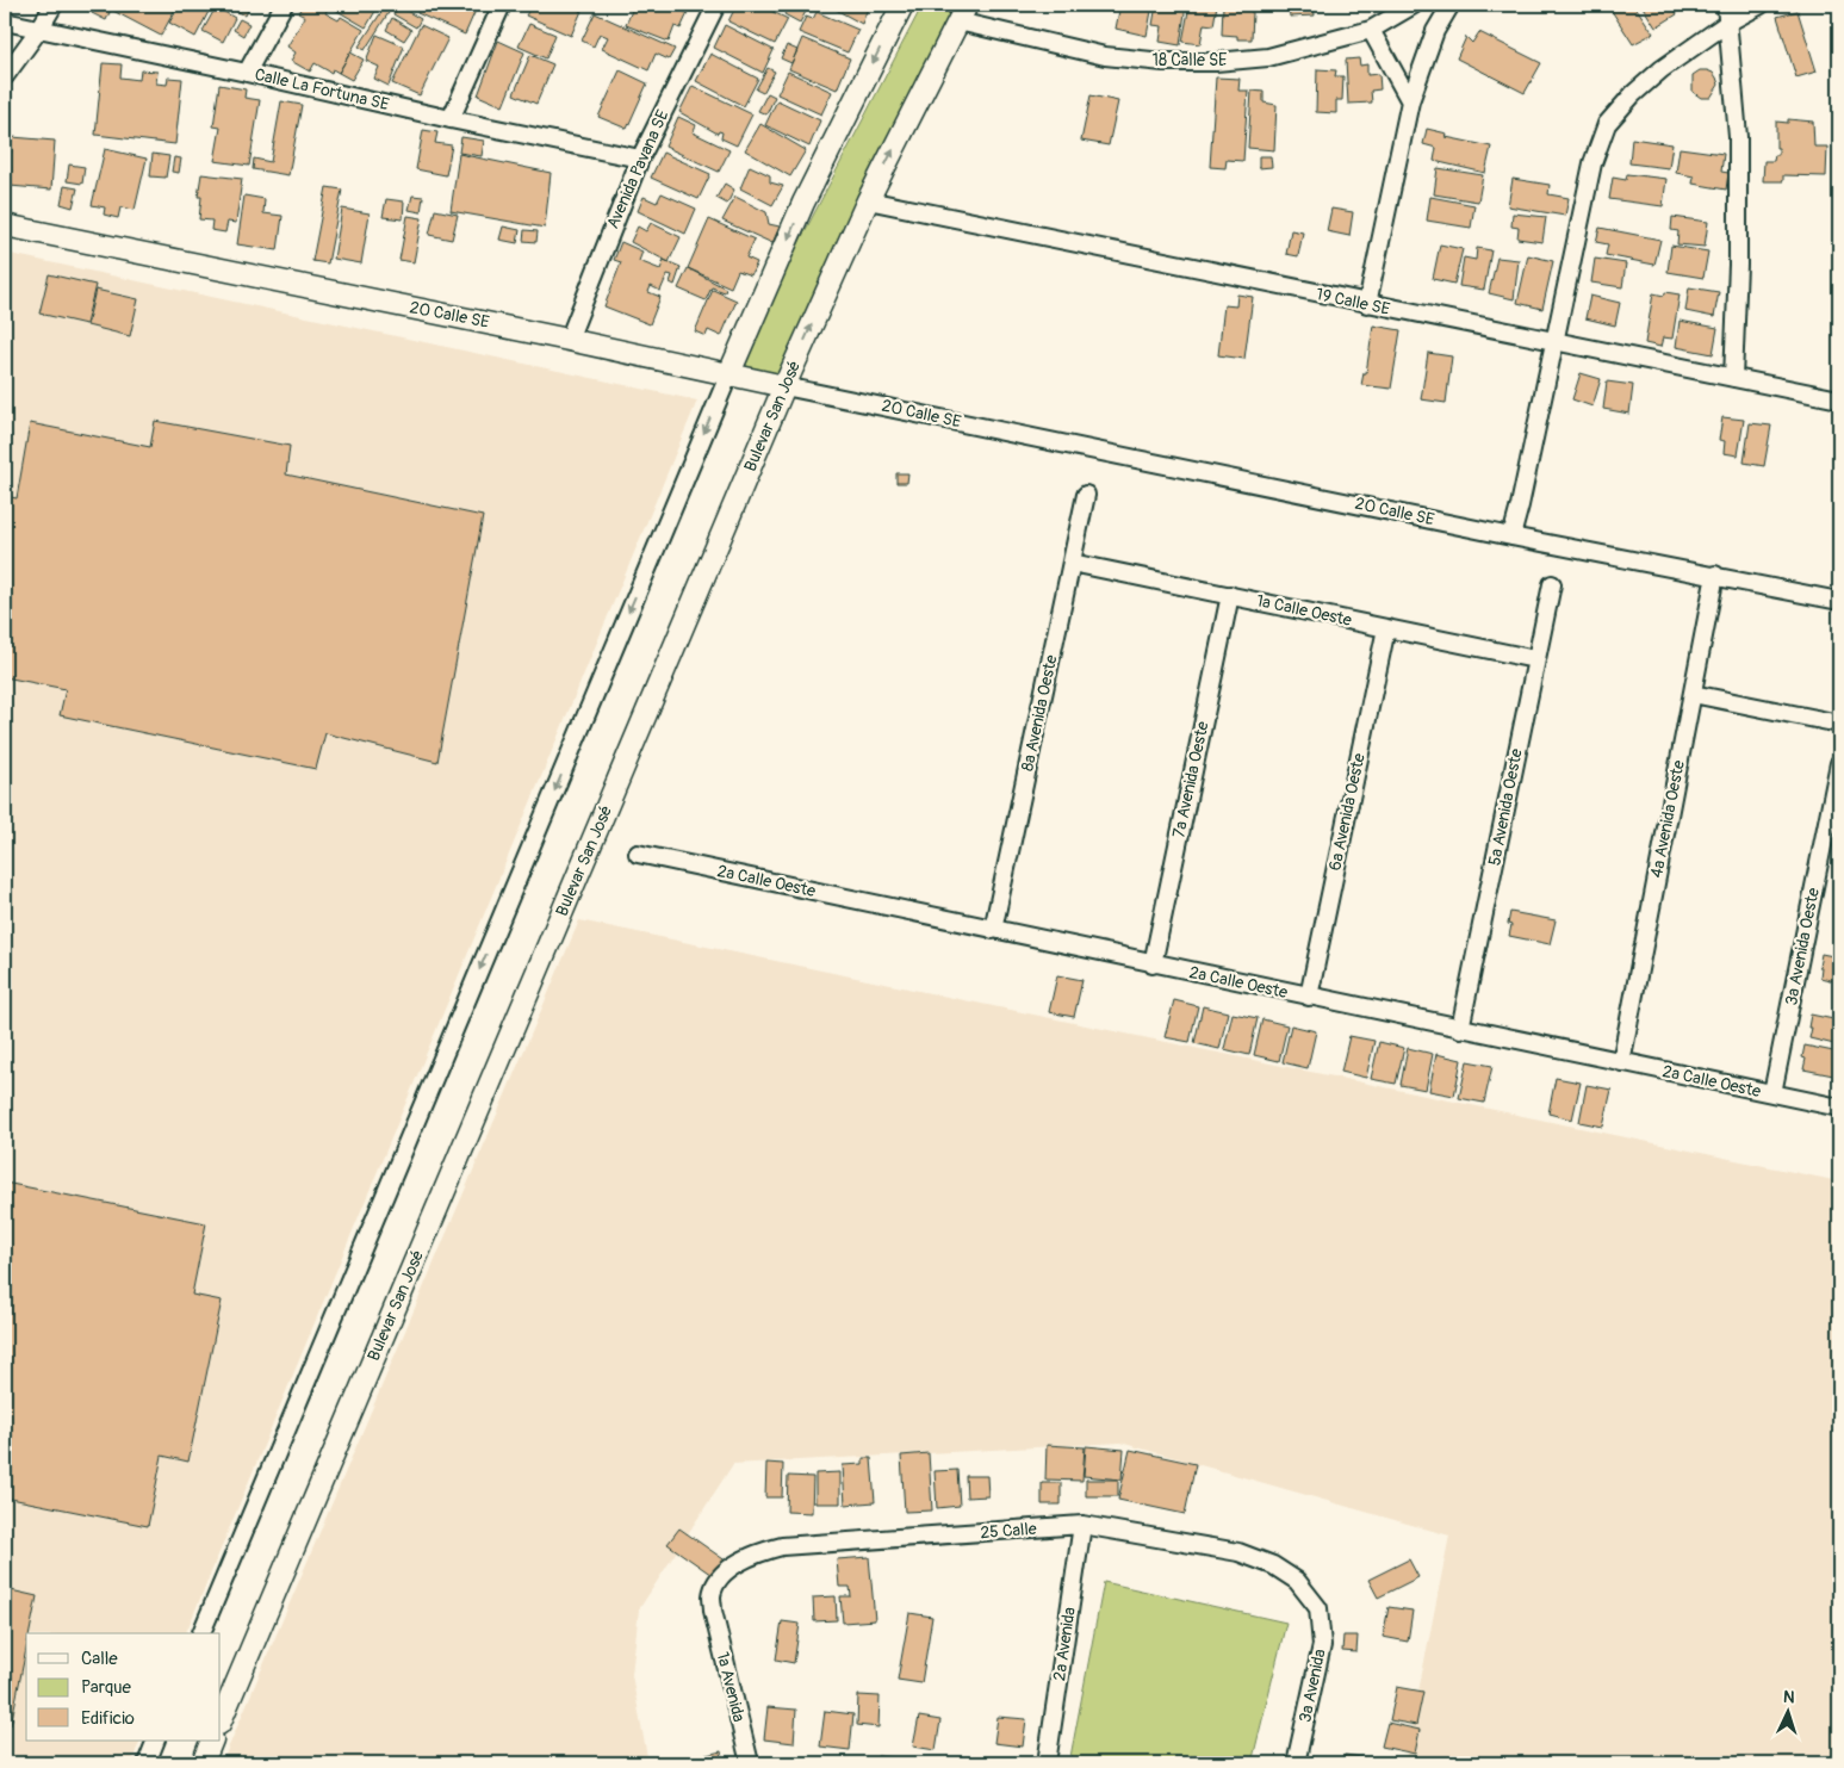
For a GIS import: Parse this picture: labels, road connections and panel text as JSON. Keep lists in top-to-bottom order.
{
  "streets": {
    "street": [
      "18 Calle SE",
      "Calle La Fortuna SE",
      "Avenida Pavana SE",
      "19 Calle SE",
      "20 Calle SE",
      "Bulevar San José",
      "1a Calle Oeste",
      "8a Avenida Oeste",
      "7a Avenida Oeste",
      "5a Avenida Oeste",
      "6a Avenida Oeste",
      "4a Avenida Oeste",
      "2a Calle Oeste",
      "3a Avenida Oeste",
      "25 Calle",
      "2a Avenida",
      "3a Avenida",
      "1a Avenida"
    ]
  },
  "crossings": [
    ["18 Calle SE", "Bulevar San José"],
    ["Calle La Fortuna SE", "Avenida Pavana SE"],
    ["Avenida Pavana SE", "20 Calle SE"],
    ["19 Calle SE", "Bulevar San José"],
    ["20 Calle SE", "Bulevar San José"],
    ["20 Calle SE", "4a Avenida Oeste"],
    ["1a Calle Oeste", "8a Avenida Oeste"],
    ["1a Calle Oeste", "7a Avenida Oeste"],
    ["1a Calle Oeste", "5a Avenida Oeste"],
    ["1a Calle Oeste", "6a Avenida Oeste"],
    ["8a Avenida Oeste", "2a Calle Oeste"],
    ["7a Avenida Oeste", "2a Calle Oeste"],
    ["5a Avenida Oeste", "2a Calle Oeste"],
    ["6a Avenida Oeste", "2a Calle Oeste"],
    ["4a Avenida Oeste", "2a Calle Oeste"],
    ["2a Calle Oeste", "3a Avenida Oeste"],
    ["25 Calle", "2a Avenida"],
    ["25 Calle", "3a Avenida"],
    ["25 Calle", "1a Avenida"]
  ],
  "legend": ["Calle", "Parque", "Edificio"],
  "north": "top"
}
